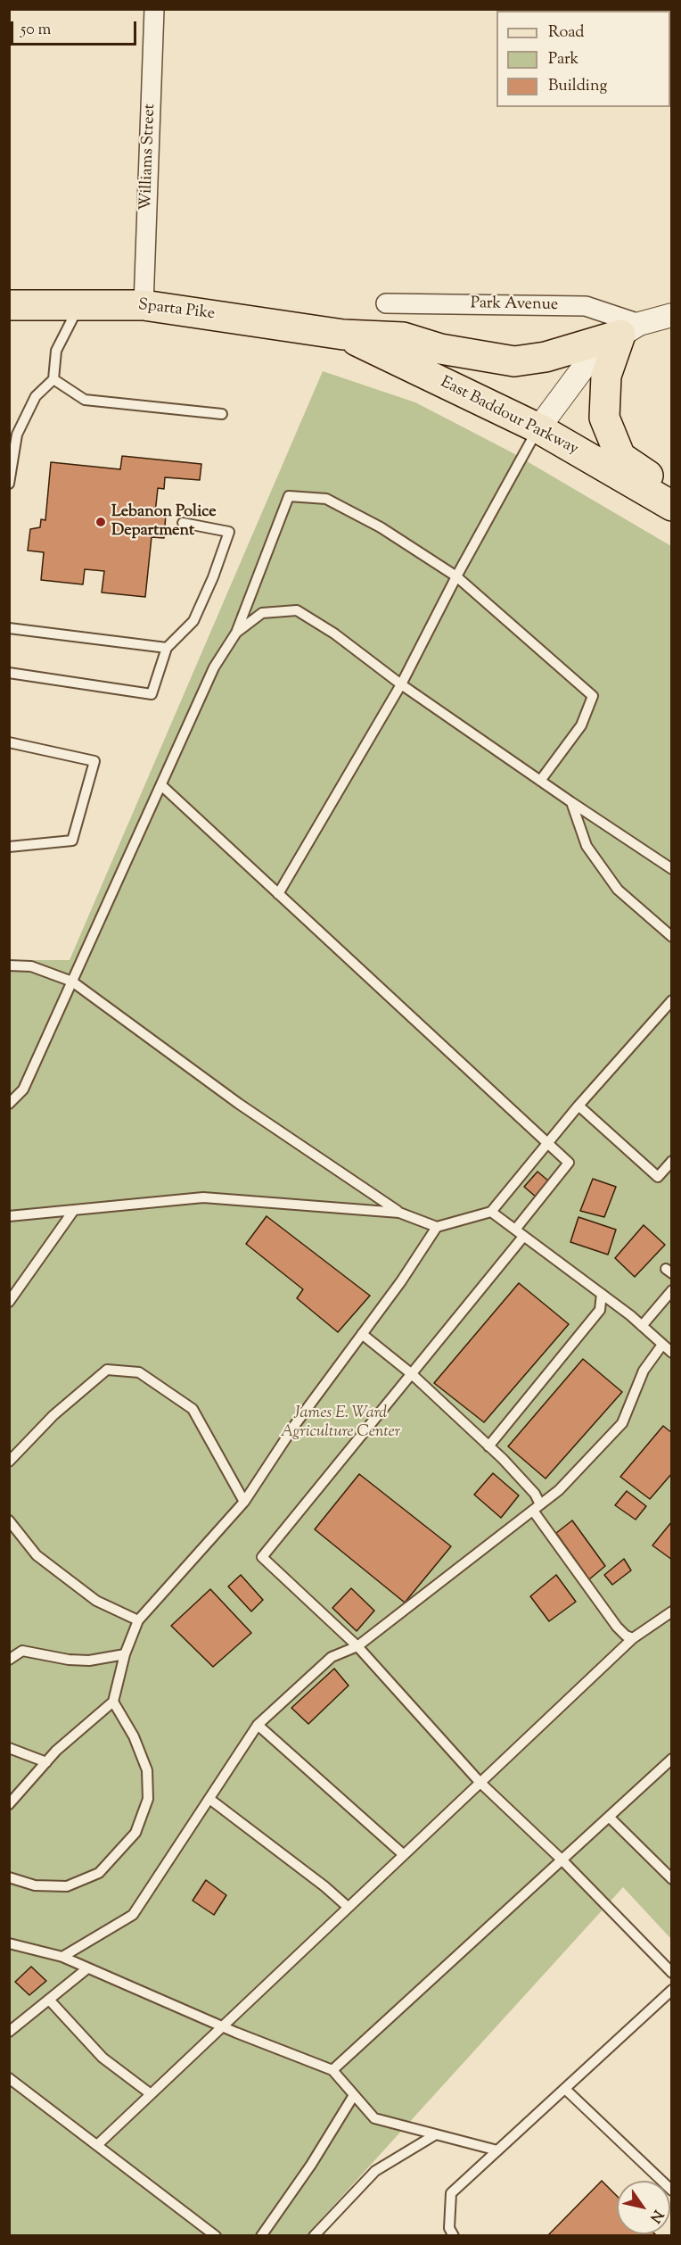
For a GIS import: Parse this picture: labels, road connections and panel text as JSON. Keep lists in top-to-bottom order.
{
  "streets": {
    "main road": ["Sparta Pike", "East Baddour Parkway"],
    "street": ["Williams Street", "Park Avenue"]
  },
  "crossings": [
    ["Williams Street", "Sparta Pike"],
    ["Sparta Pike", "East Baddour Parkway"]
  ],
  "parks": ["James E. Ward Agriculture Center"],
  "places": ["Lebanon Police Department"],
  "legend": ["Road", "Park", "Building"],
  "scale_bar": "50 m",
  "north": "bottom right"
}
